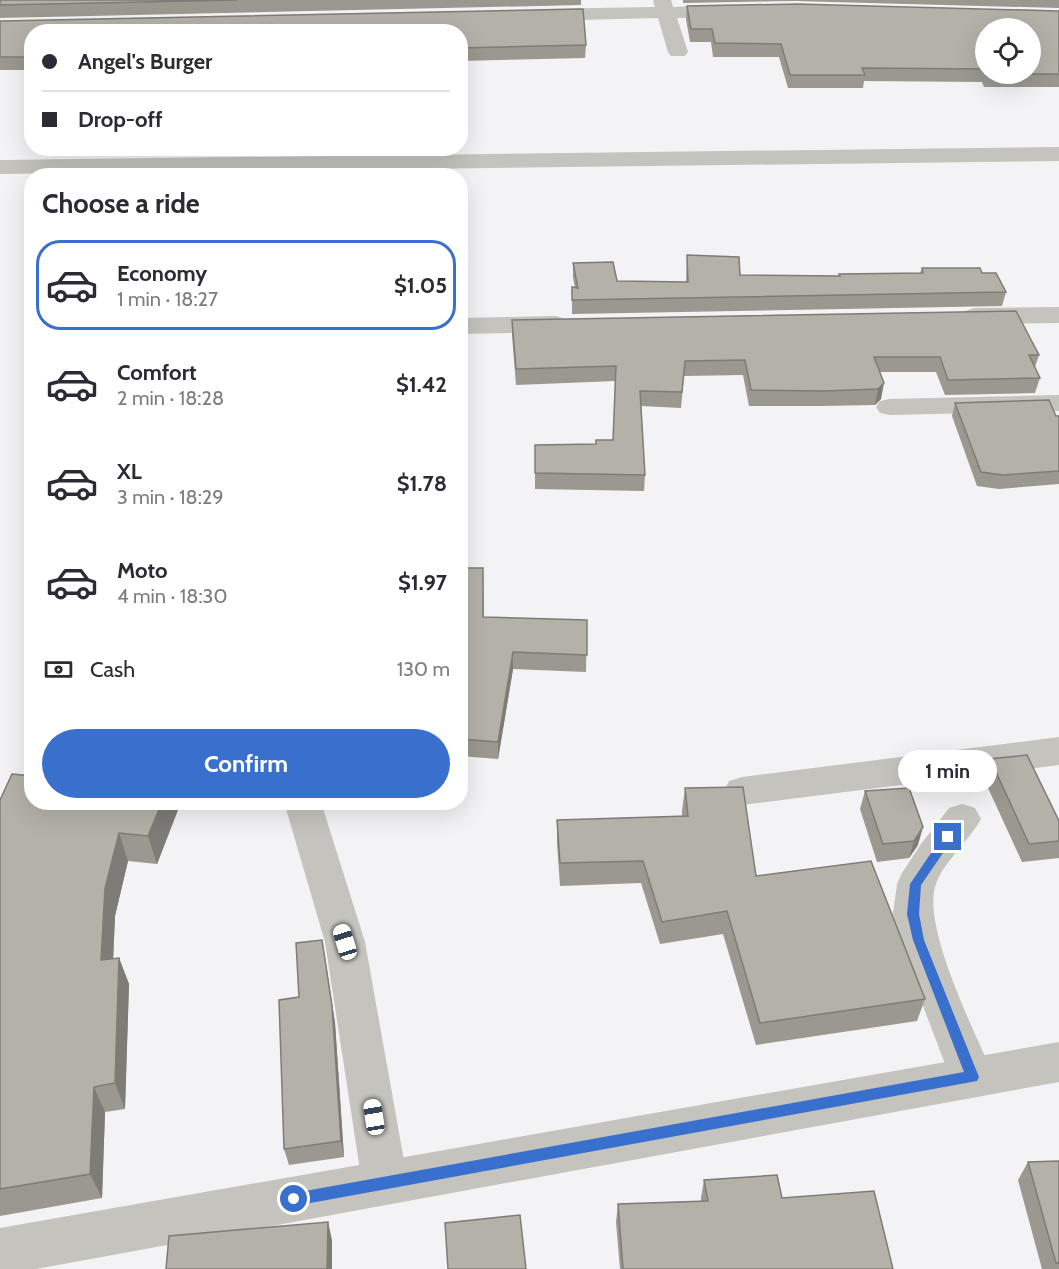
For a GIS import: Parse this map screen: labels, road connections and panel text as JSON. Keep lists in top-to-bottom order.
{
  "page": {
    "banner": ["Angel's Burger", "Drop-off"],
    "heading": "Choose a ride",
    "list": [
      {
        "name": "Economy",
        "note": "1 min · 18:27",
        "value": "$1.05"
      },
      {
        "name": "Comfort",
        "note": "2 min · 18:28",
        "value": "$1.42"
      },
      {
        "name": "XL",
        "note": "3 min · 18:29",
        "value": "$1.78"
      },
      {
        "name": "Moto",
        "note": "4 min · 18:30",
        "value": "$1.97"
      }
    ],
    "pay": ["Cash", "130 m"],
    "buttons": "Confirm",
    "bubble": "1 min"
  }
}
